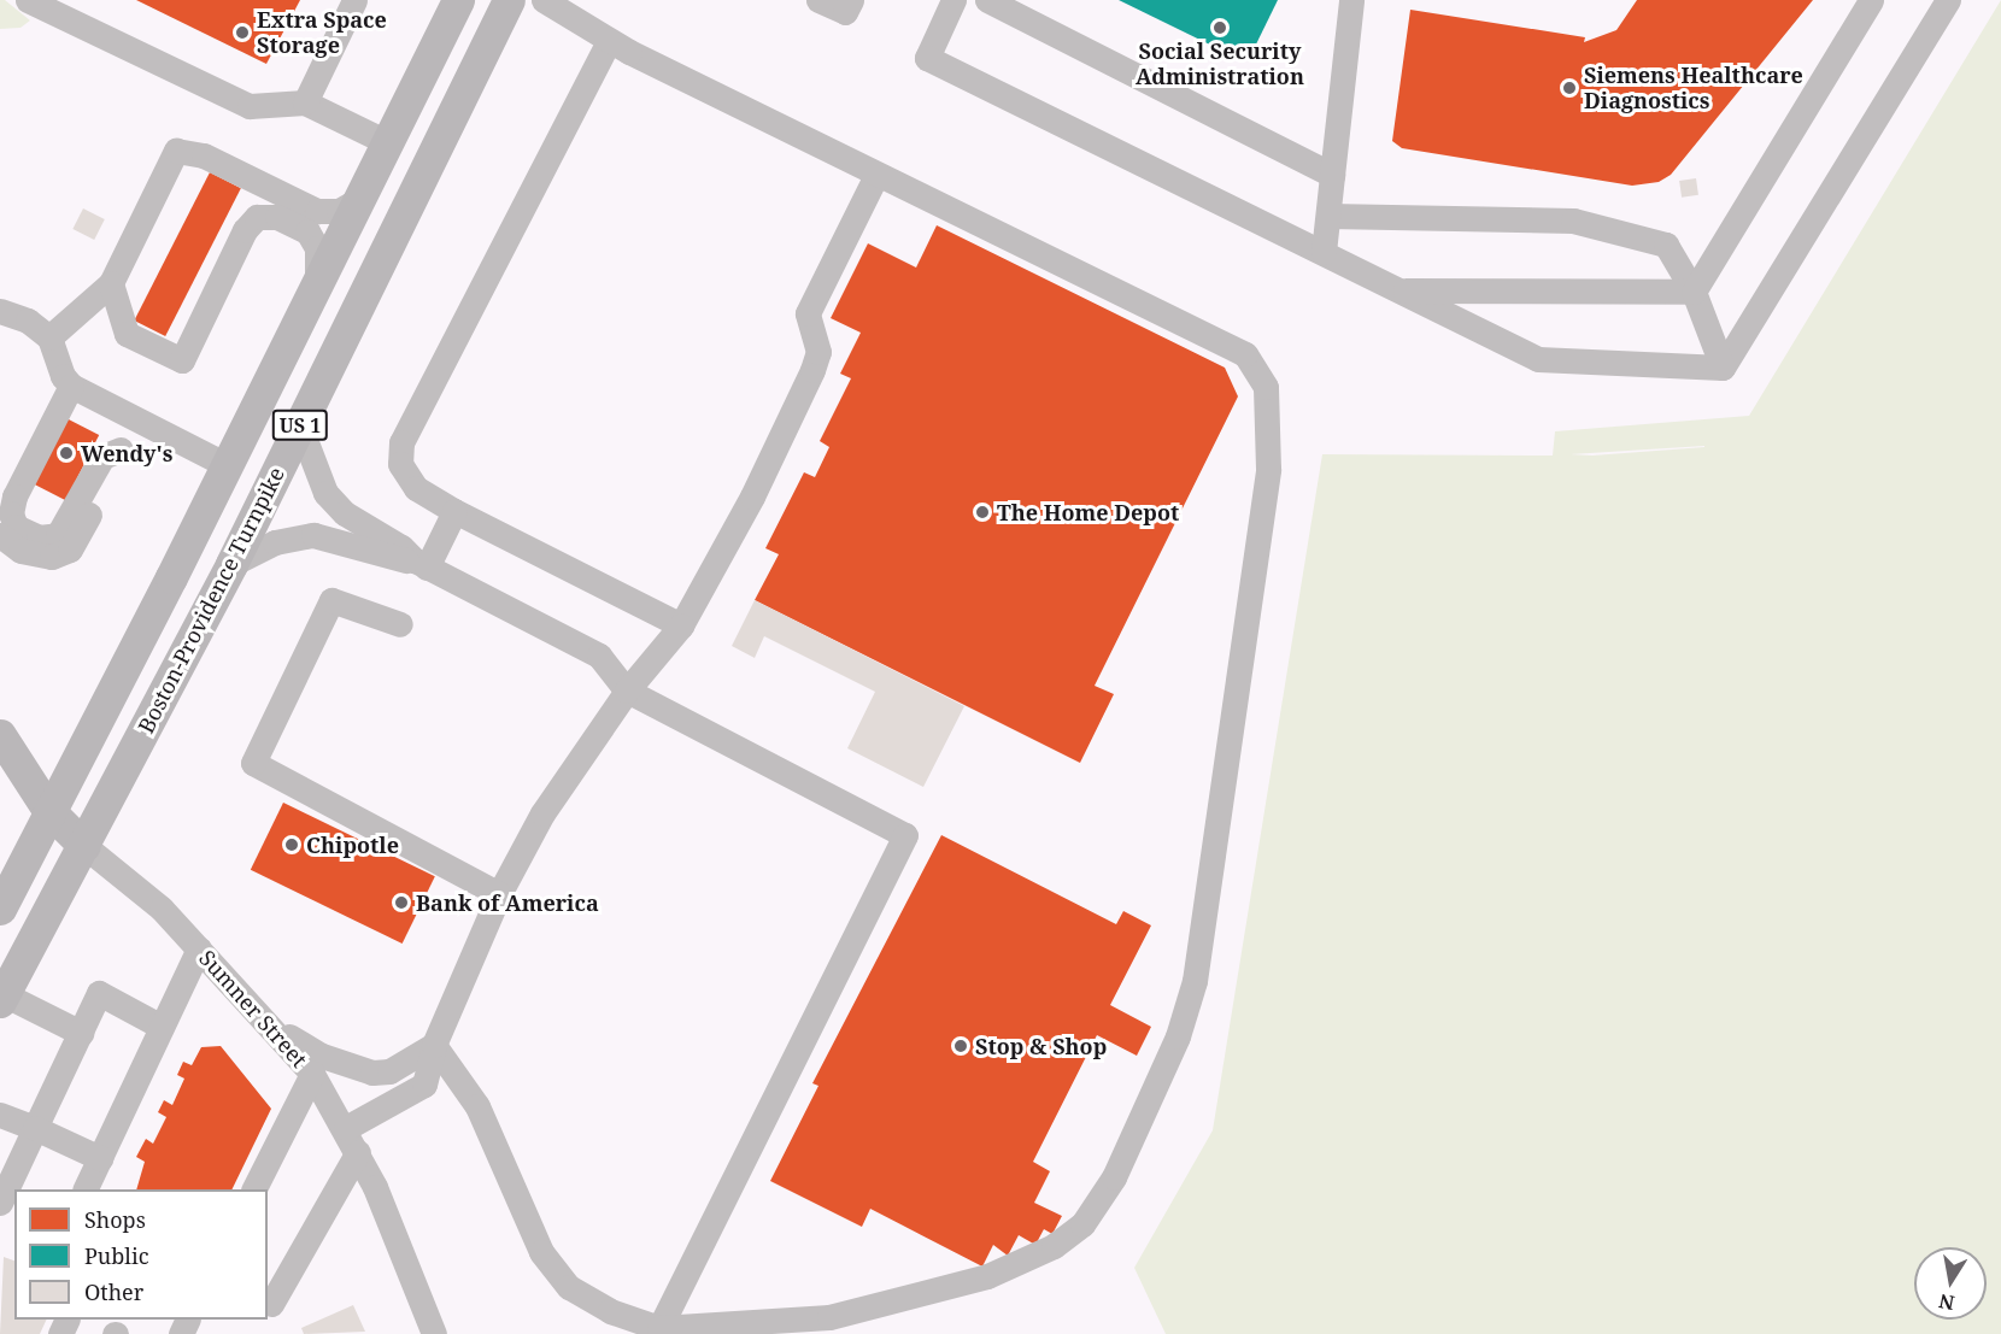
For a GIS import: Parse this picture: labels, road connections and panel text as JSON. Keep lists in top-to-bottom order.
{
  "streets": {
    "main road": ["US 1", "Boston-Providence Turnpike", "Sumner Street"]
  },
  "crossings": [
    ["US 1", "Sumner Street"],
    ["Boston-Providence Turnpike", "Sumner Street"]
  ],
  "places": [
    "Social Security Administration",
    "Extra Space Storage",
    "Siemens Healthcare Diagnostics",
    "Wendy's",
    "The Home Depot",
    "Chipotle",
    "Bank of America",
    "Stop & Shop"
  ],
  "legend": ["Shops", "Public", "Other"],
  "north": "bottom"
}
